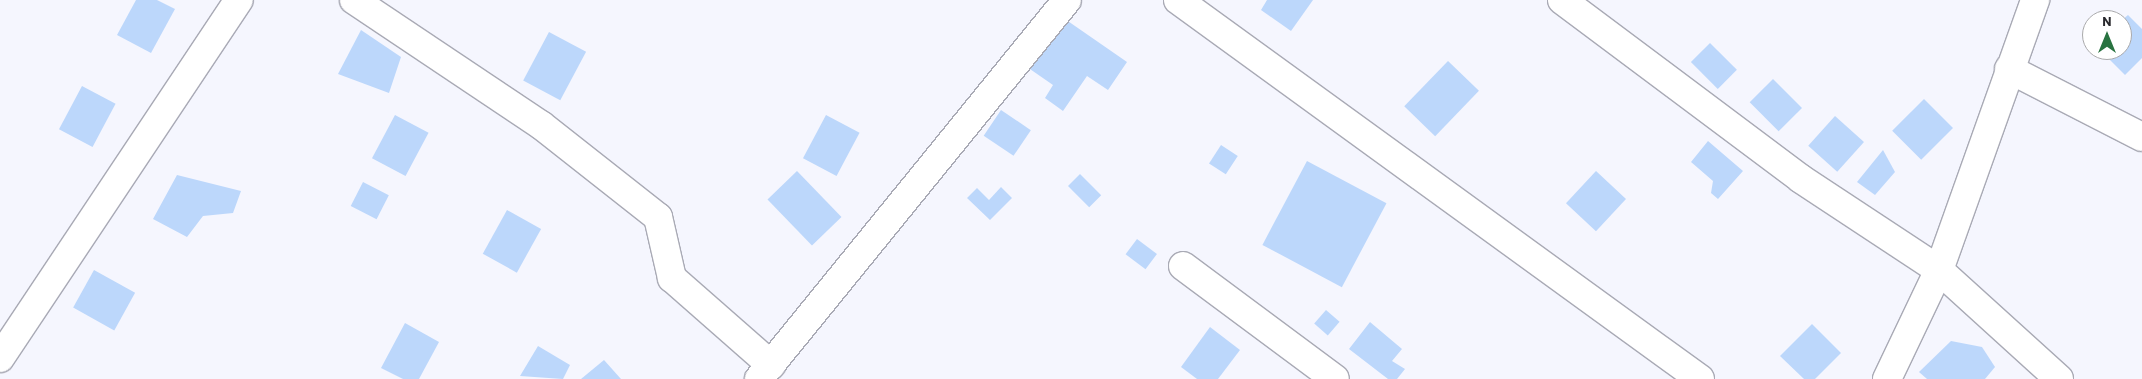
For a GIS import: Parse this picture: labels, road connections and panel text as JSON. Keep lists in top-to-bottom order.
{
  "north": "top"
}
